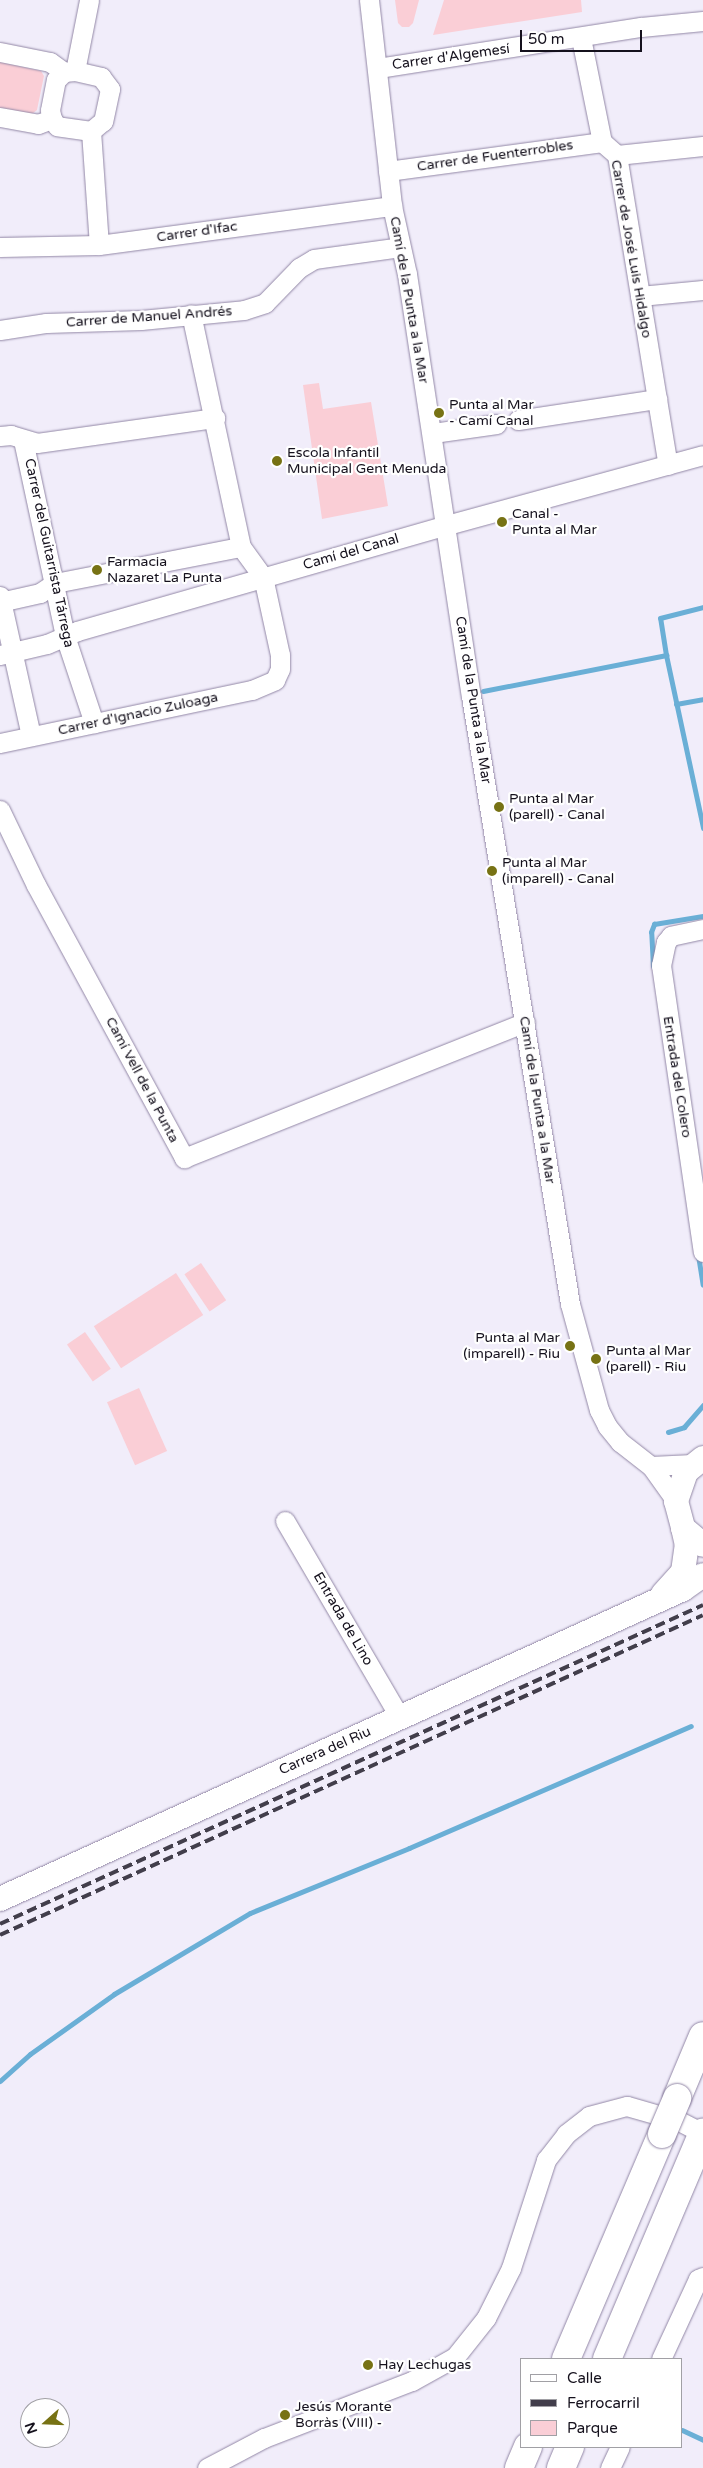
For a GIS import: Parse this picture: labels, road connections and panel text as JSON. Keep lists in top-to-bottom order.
{
  "streets": {
    "street": [
      "Carrer d'Algemesí",
      "Carrer de Fuenterrobles",
      "Carrer d'Ifac",
      "Carrer de José Luis Hidalgo",
      "Camí de la Punta a la Mar",
      "Carrer de Manuel Andrés",
      "Camí del Canal",
      "Carrer del Guitarrista Tárrega",
      "Carrer d'Ignacio Zuloaga",
      "Entrada del Colero",
      "Camí Vell de la Punta",
      "Entrada de Lino",
      "Carrera del Riu"
    ]
  },
  "crossings": [
    ["Carrer d'Algemesí", "Carrer de José Luis Hidalgo"],
    ["Carrer d'Algemesí", "Camí de la Punta a la Mar"],
    ["Carrer de Fuenterrobles", "Carrer de José Luis Hidalgo"],
    ["Carrer de Fuenterrobles", "Camí de la Punta a la Mar"],
    ["Carrer d'Ifac", "Camí de la Punta a la Mar"],
    ["Carrer de José Luis Hidalgo", "Camí del Canal"],
    ["Camí de la Punta a la Mar", "Carrer de Manuel Andrés"],
    ["Camí de la Punta a la Mar", "Camí del Canal"],
    ["Camí de la Punta a la Mar", "Camí Vell de la Punta"],
    ["Camí de la Punta a la Mar", "Carrera del Riu"],
    ["Camí del Canal", "Carrer del Guitarrista Tárrega"],
    ["Camí del Canal", "Carrer d'Ignacio Zuloaga"],
    ["Carrer del Guitarrista Tárrega", "Carrer d'Ignacio Zuloaga"],
    ["Entrada de Lino", "Carrera del Riu"]
  ],
  "places": [
    "Punta al Mar - Camí Canal",
    "Escola Infantil Municipal Gent Menuda",
    "Canal - Punta al Mar",
    "Farmacia Nazaret La Punta",
    "Punta al Mar (parell) - Canal",
    "Punta al Mar (imparell) - Canal",
    "Punta al Mar (imparell) - Riu",
    "Punta al Mar (parell) - Riu",
    "Hay Lechugas",
    "Jesús Morante Borràs (VIII) -"
  ],
  "legend": ["Calle", "Ferrocarril", "Parque"],
  "scale_bar": "50 m",
  "north": "left"
}
